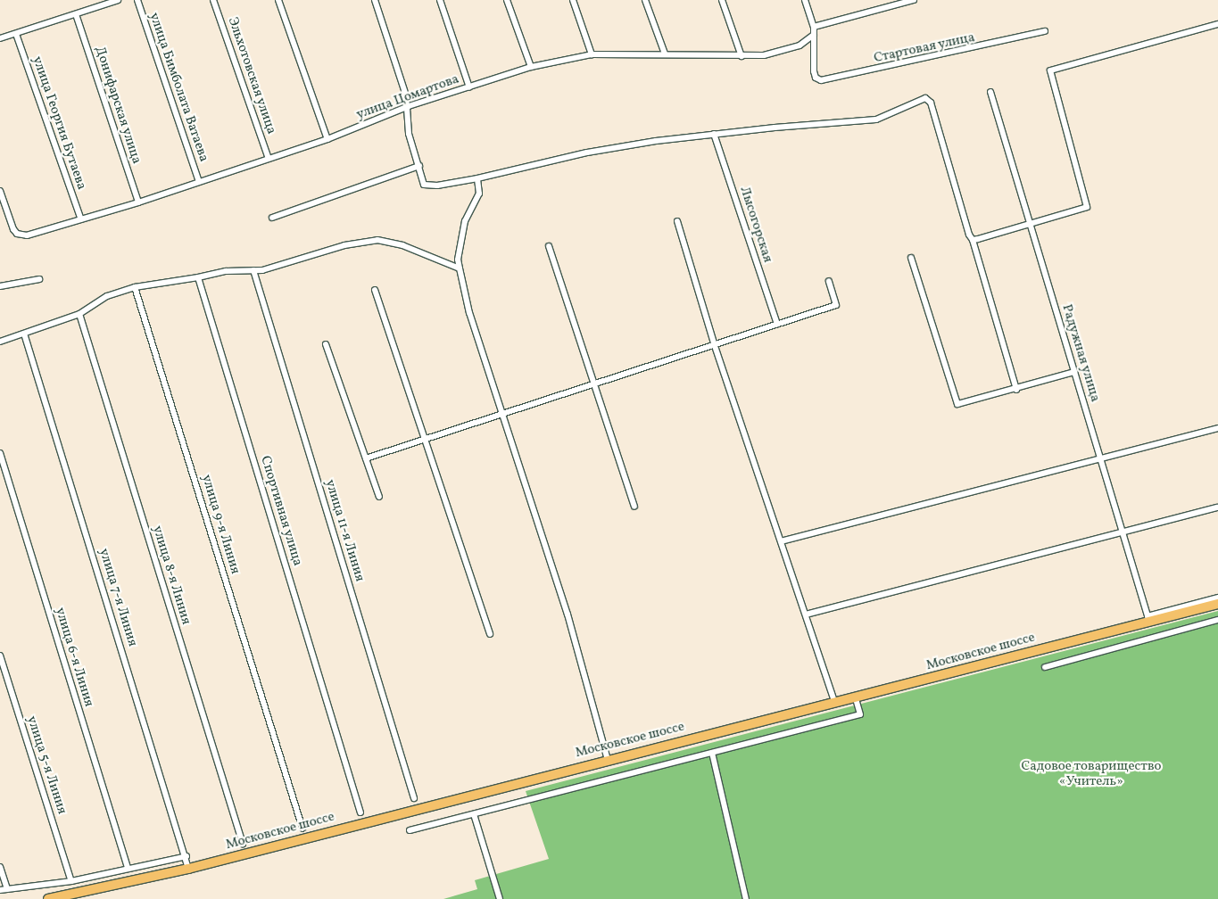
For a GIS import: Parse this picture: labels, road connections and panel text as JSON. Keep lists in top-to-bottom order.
{
  "streets": {
    "highway": ["Московское шоссе"],
    "street": [
      "Стартовая улица",
      "Эльхотовская улица",
      "улица Бимболата Ватаева",
      "улица Цомартова",
      "Донифарская улица",
      "улица Георгия Бутаева",
      "Лысогорская",
      "Радужная улица",
      "Спортивная улица",
      "улица 9-я Линия",
      "улица 11-я Линия",
      "улица 8-я Линия",
      "улица 7-я Линия",
      "улица 6-я Линия",
      "улица 5-я Линия"
    ]
  },
  "crossings": [
    ["Стартовая улица", "улица Цомартова"],
    ["Эльхотовская улица", "улица Цомартова"],
    ["улица Бимболата Ватаева", "улица Цомартова"],
    ["улица Цомартова", "Донифарская улица"],
    ["улица Цомартова", "улица Георгия Бутаева"],
    ["Радужная улица", "Московское шоссе"],
    ["улица 7-я Линия", "Московское шоссе"]
  ],
  "parks": ["Садовое товарищество «Учитель»"]
}
